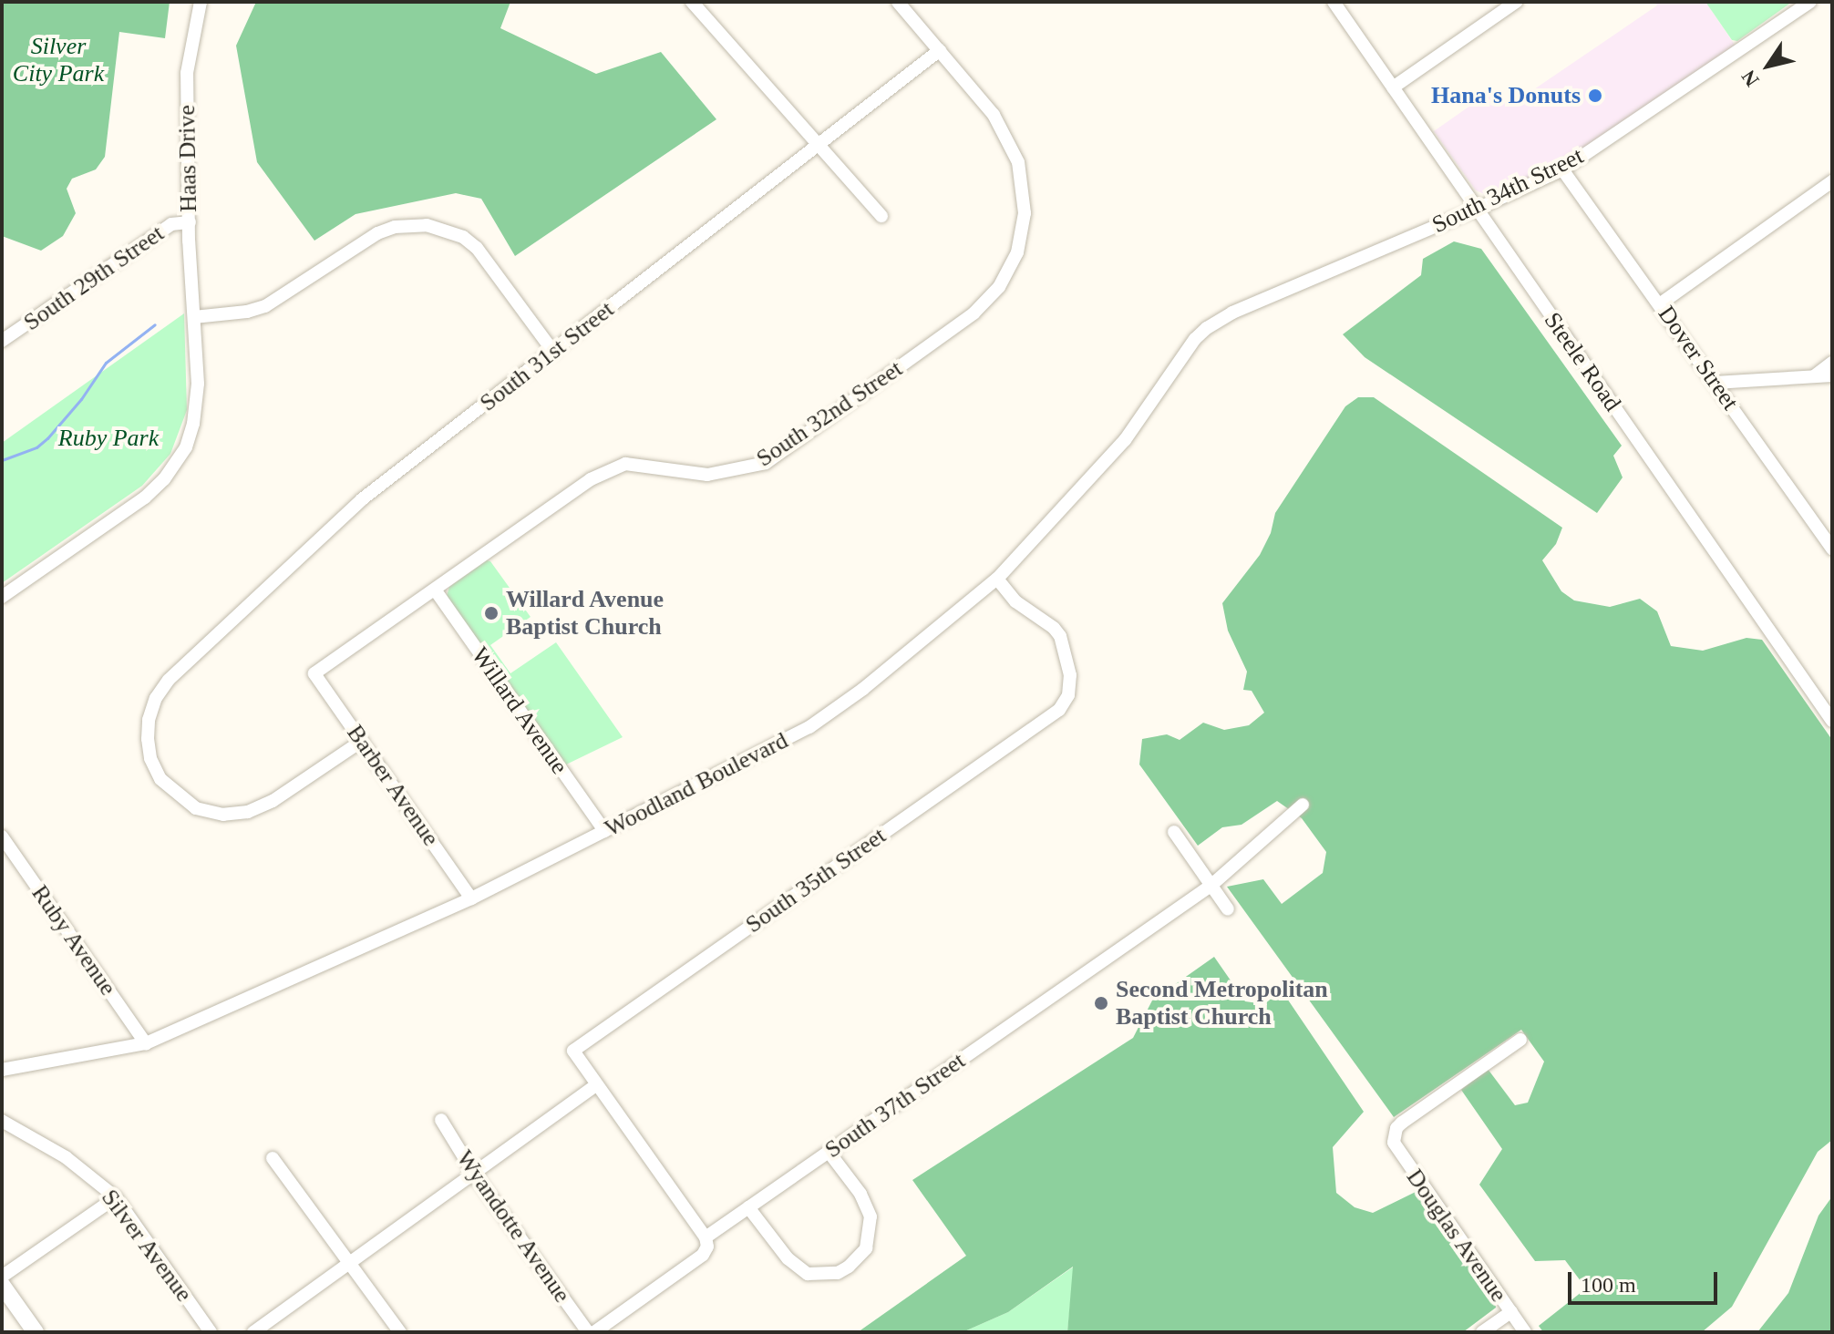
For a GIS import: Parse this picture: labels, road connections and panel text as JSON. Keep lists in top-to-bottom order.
{
  "streets": {
    "street": [
      "Haas Drive",
      "South 34th Street",
      "South 29th Street",
      "South 31st Street",
      "Dover Street",
      "Steele Road",
      "South 32nd Street",
      "Willard Avenue",
      "Woodland Boulevard",
      "Barber Avenue",
      "South 35th Street",
      "Ruby Avenue",
      "South 37th Street",
      "Wyandotte Avenue",
      "Douglas Avenue",
      "Silver Avenue"
    ]
  },
  "crossings": [
    ["Haas Drive", "South 29th Street"],
    ["South 34th Street", "Dover Street"],
    ["South 34th Street", "Steele Road"],
    ["South 34th Street", "Woodland Boulevard"],
    ["South 31st Street", "South 32nd Street"],
    ["South 31st Street", "Barber Avenue"],
    ["South 32nd Street", "Willard Avenue"],
    ["South 32nd Street", "Barber Avenue"],
    ["Willard Avenue", "Woodland Boulevard"],
    ["Woodland Boulevard", "Barber Avenue"],
    ["Woodland Boulevard", "South 35th Street"],
    ["Woodland Boulevard", "Ruby Avenue"]
  ],
  "parks": ["Silver City Park", "Ruby Park"],
  "places": ["Hana's Donuts", "Willard Avenue Baptist Church", "Second Metropolitan Baptist Church"],
  "scale_bar": "100 m",
  "north": "bottom left"
}
